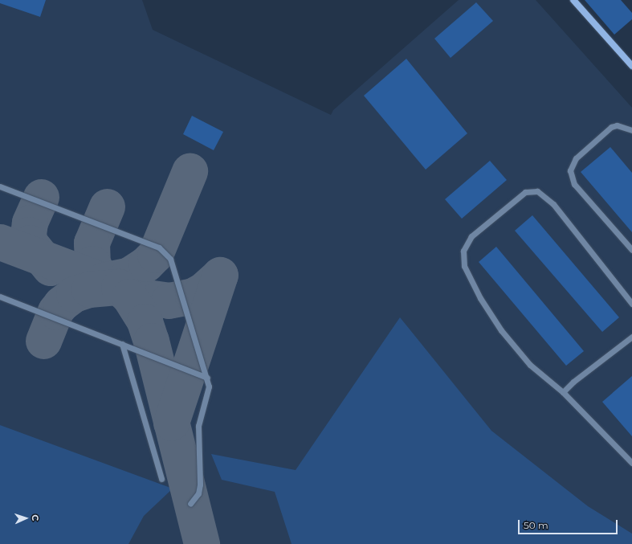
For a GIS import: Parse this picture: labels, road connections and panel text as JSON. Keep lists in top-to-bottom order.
{
  "scale_bar": "50 m",
  "north": "right"
}
